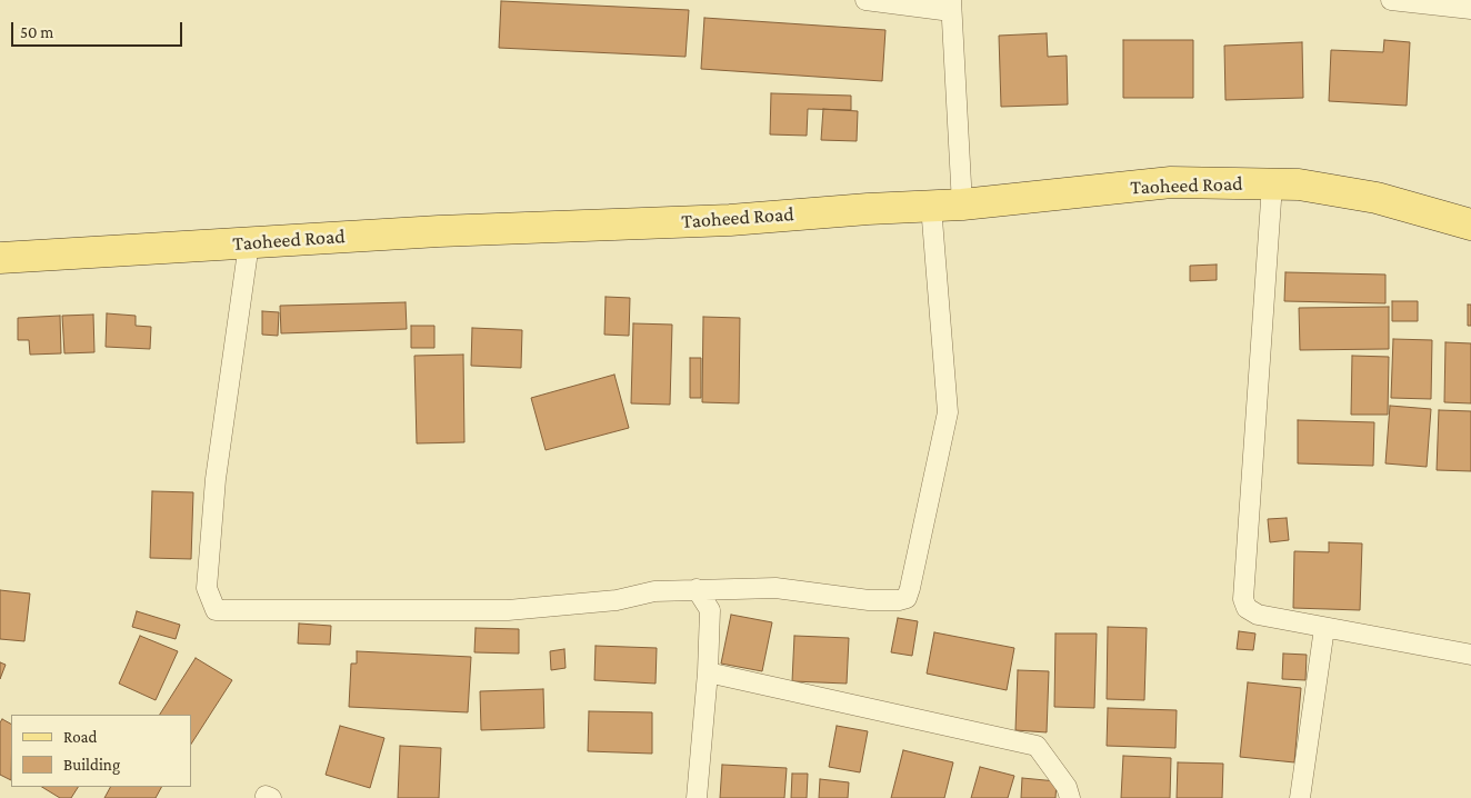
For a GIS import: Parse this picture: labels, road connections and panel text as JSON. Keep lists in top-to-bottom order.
{
  "streets": {
    "main road": ["Taoheed Road"]
  },
  "legend": ["Road", "Building"],
  "scale_bar": "50 m"
}
